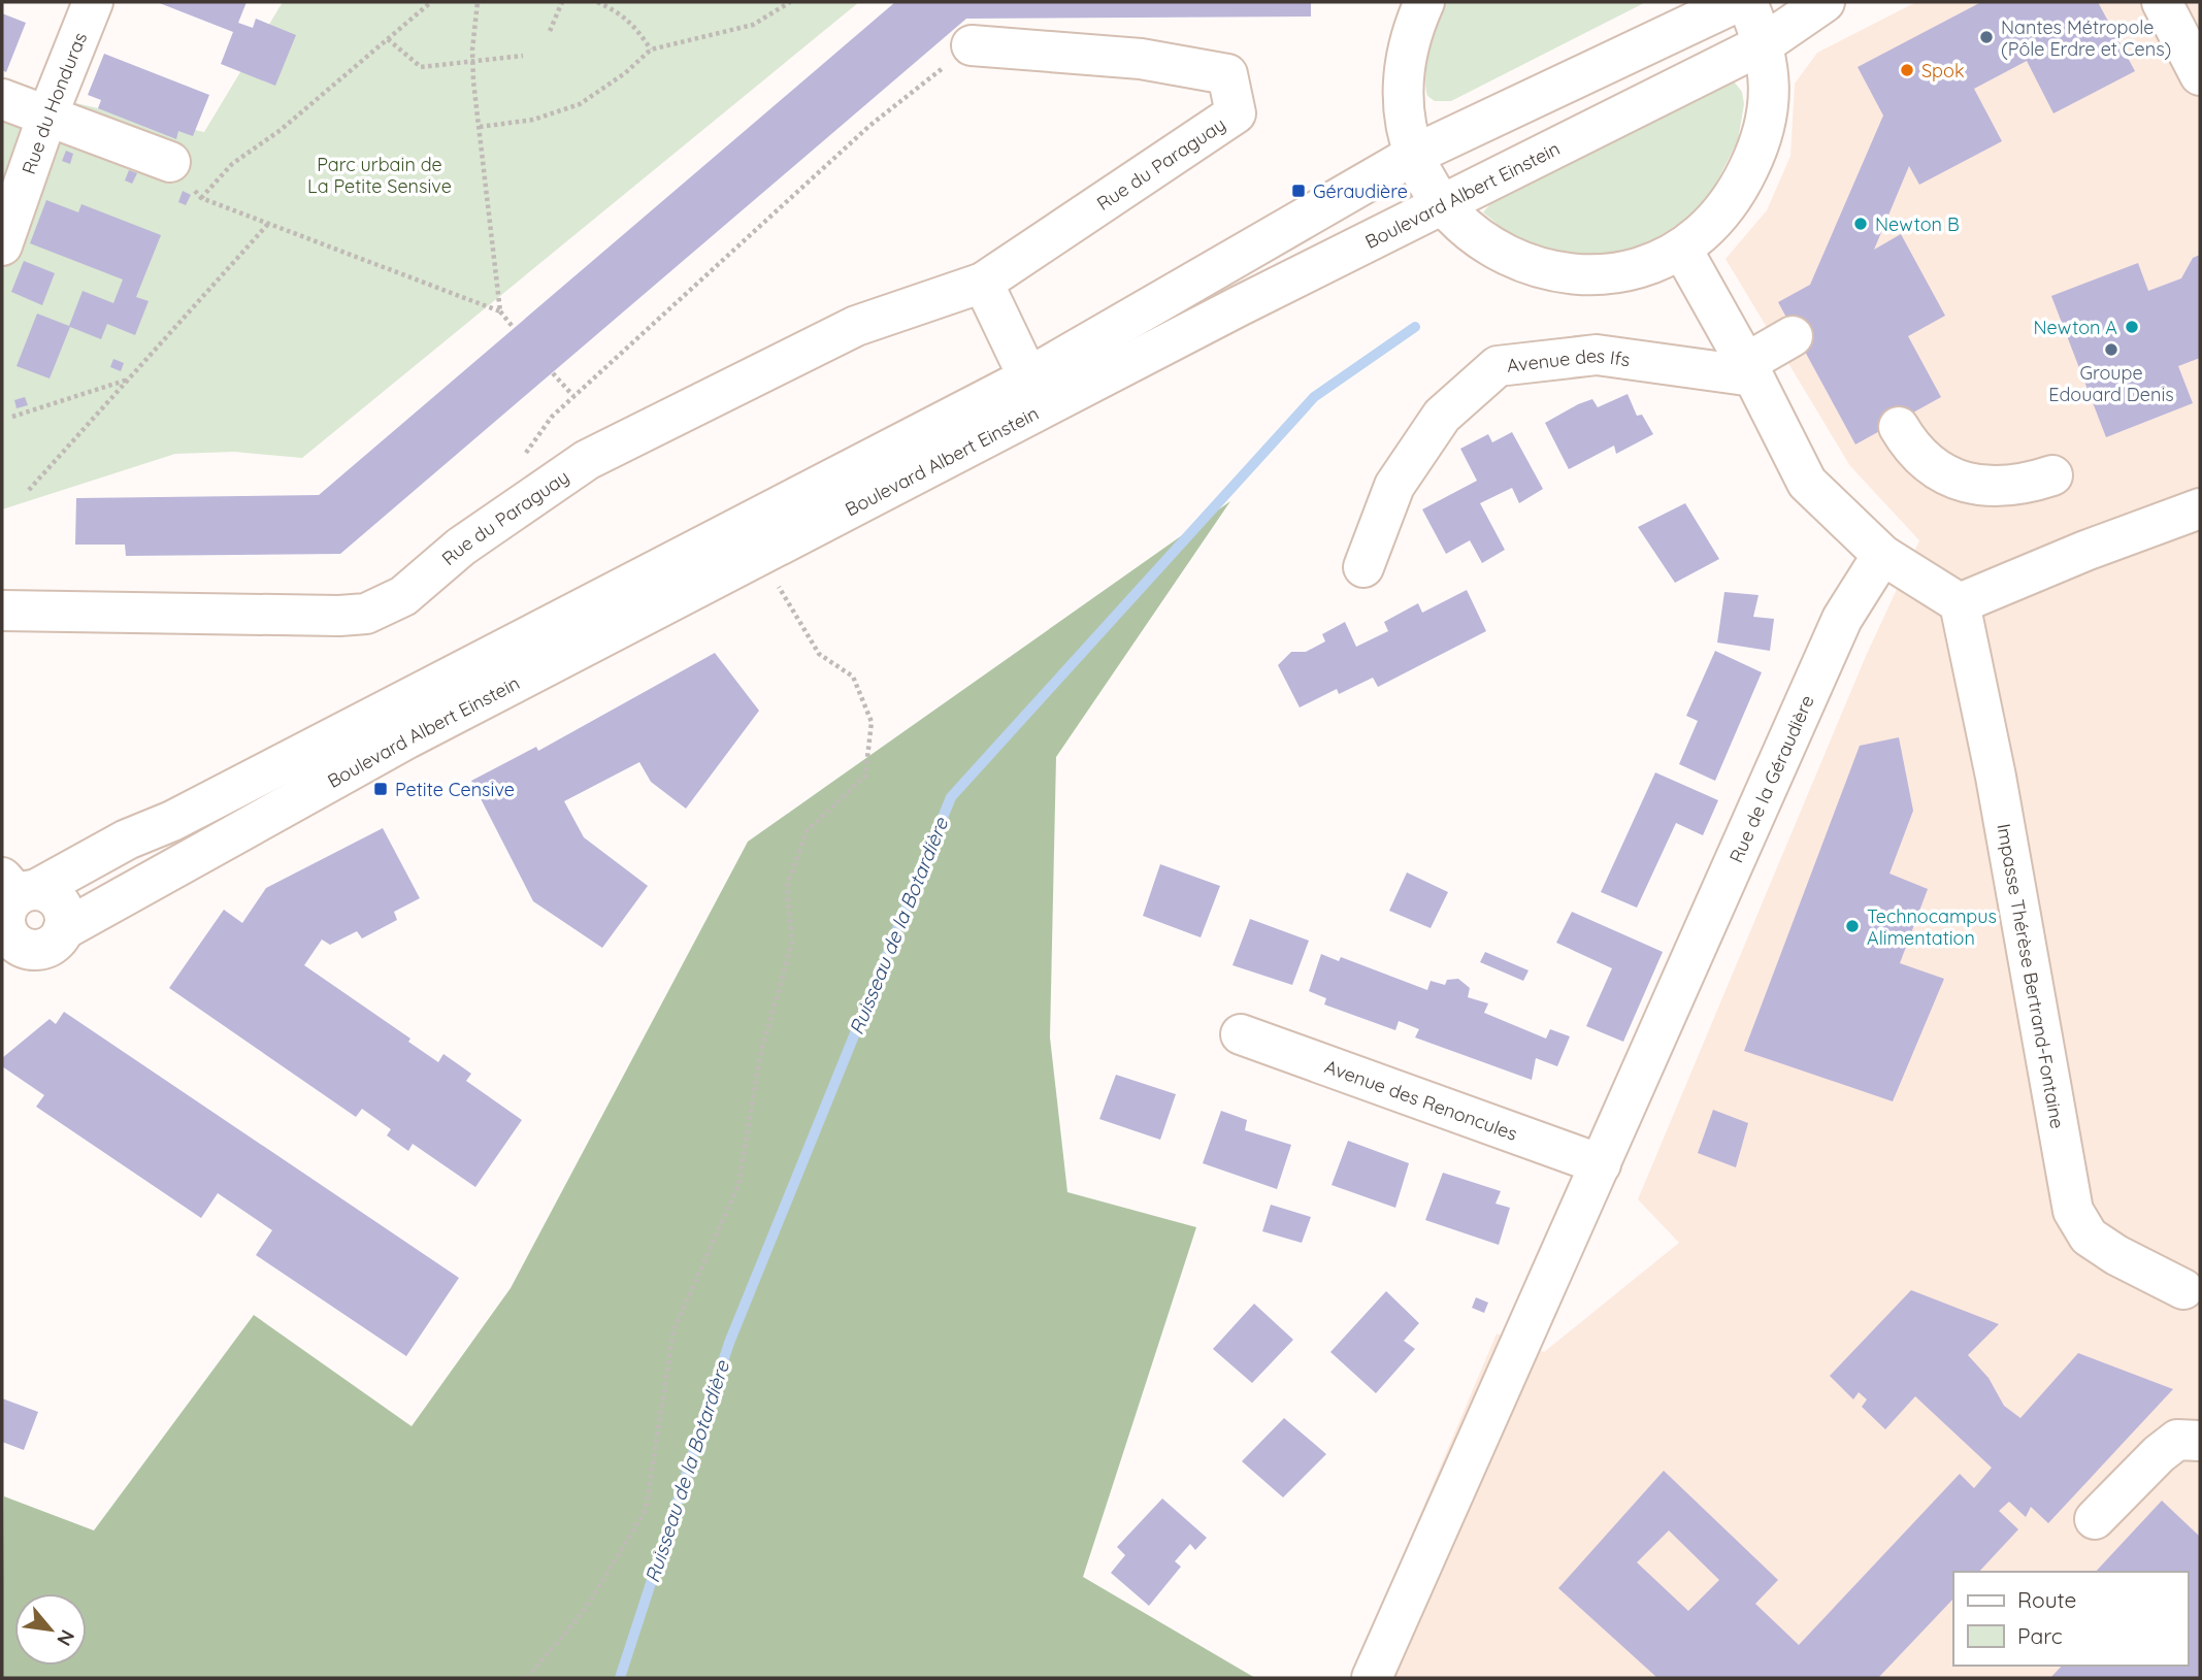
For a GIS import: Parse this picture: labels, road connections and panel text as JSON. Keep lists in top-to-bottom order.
{
  "streets": {
    "street": [
      "Rue du Honduras",
      "Rue du Paraguay",
      "Boulevard Albert Einstein",
      "Avenue des Ifs",
      "Rue de la Géraudière",
      "Impasse Thérèse Bertrand-Fontaine",
      "Avenue des Renoncules"
    ]
  },
  "crossings": [
    ["Rue de la Géraudière", "Avenue des Renoncules"]
  ],
  "water": ["Ruisseau de la Botardière"],
  "parks": ["Parc urbain de La Petite Sensive"],
  "places": {
    "other": [
      "Nantes Métropole (Pôle Erdre et Cens)",
      "Spok",
      "Newton B",
      "Newton A",
      "Groupe Edouard Denis",
      "Technocampus Alimentation"
    ],
    "transit": ["Géraudière", "Petite Censive"]
  },
  "legend": ["Route", "Parc"],
  "north": "bottom right"
}
